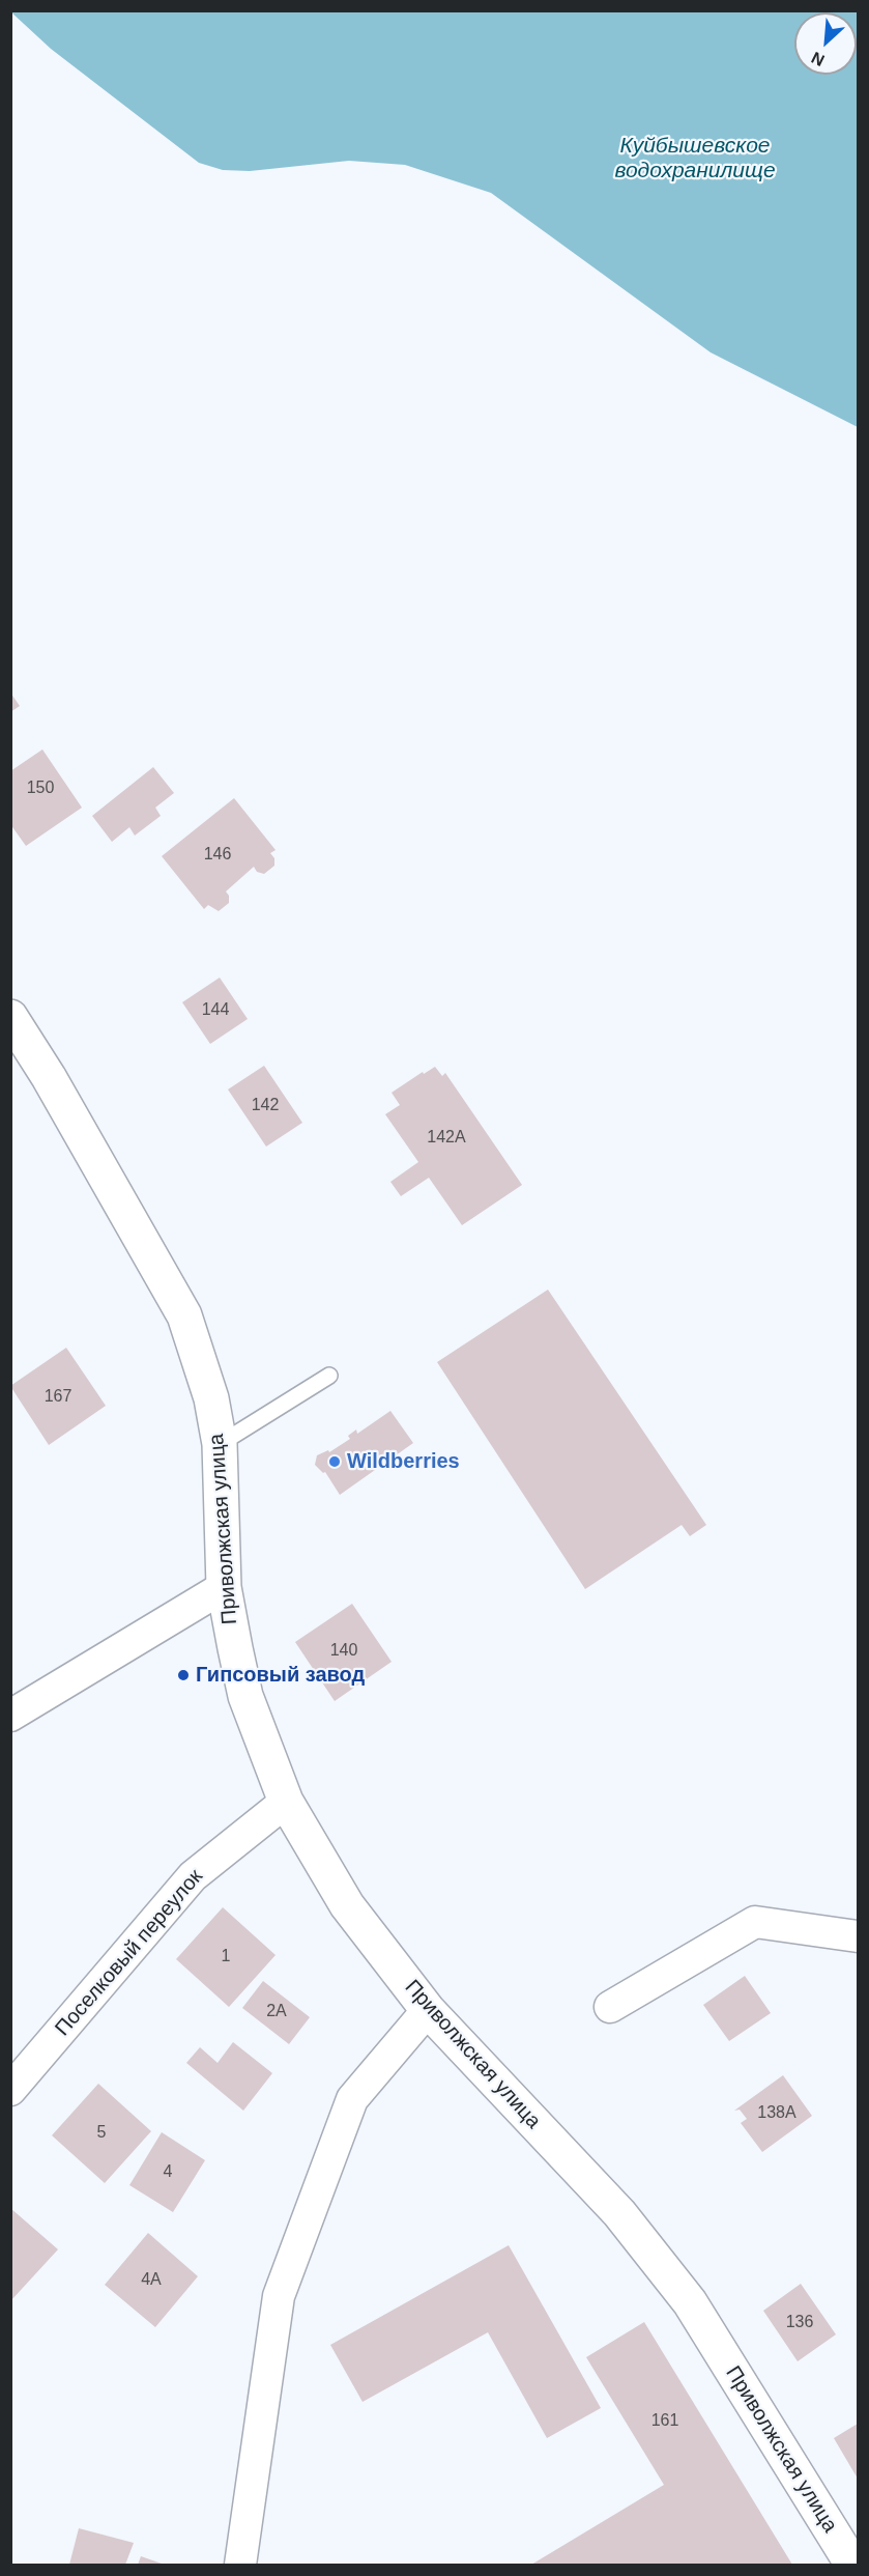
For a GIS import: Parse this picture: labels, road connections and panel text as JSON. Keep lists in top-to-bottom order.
{
  "streets": {
    "main road": ["Приволжская улица"],
    "street": ["Поселковый переулок"]
  },
  "crossings": [
    ["Приволжская улица", "Поселковый переулок"]
  ],
  "water": ["Куйбышевское водохранилище"],
  "places": ["Wildberries", "Гипсовый завод"],
  "house_numbers": [
    "150",
    "146",
    "144",
    "142",
    "142А",
    "167",
    "140",
    "1",
    "2А",
    "138А",
    "5",
    "4",
    "4А",
    "136",
    "161"
  ],
  "north": "bottom left"
}
